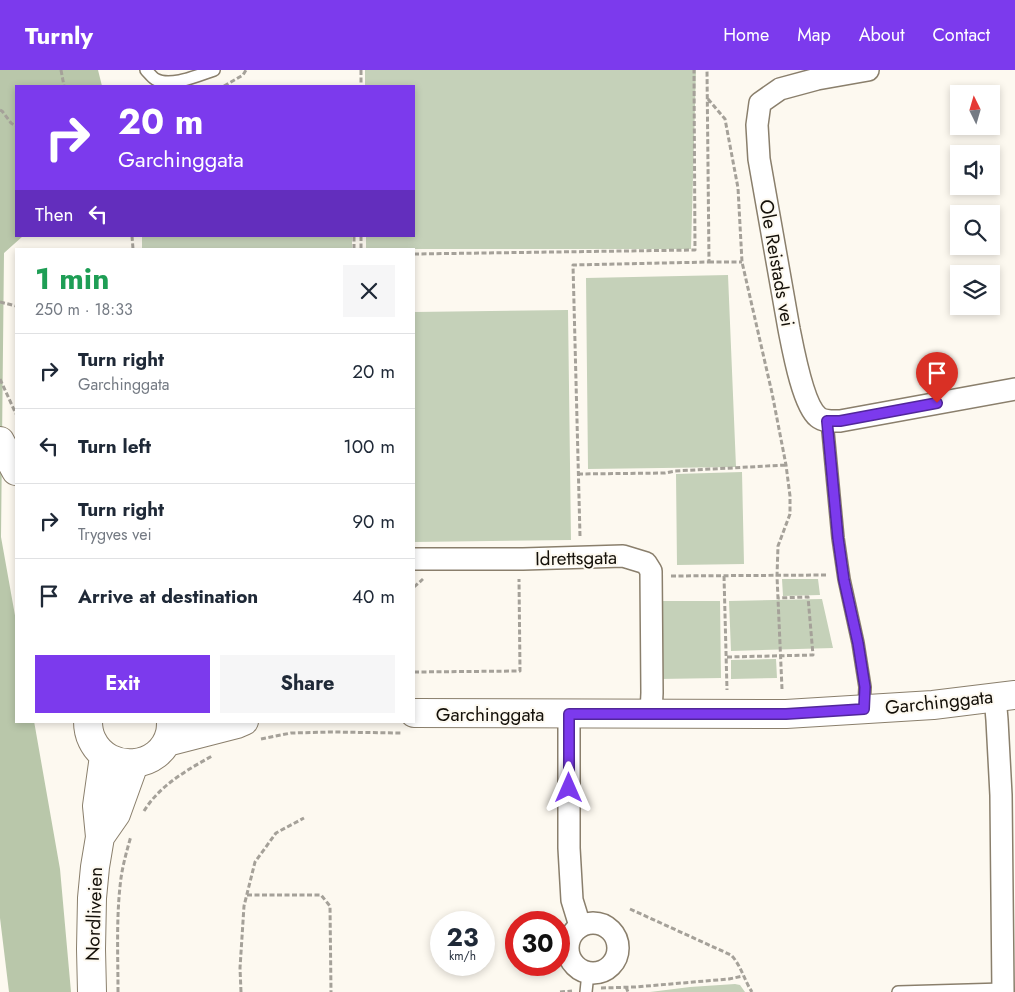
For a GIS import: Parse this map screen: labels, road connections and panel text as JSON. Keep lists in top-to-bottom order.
{
  "streets": {
    "street": [
      "Ole Reistads vei",
      "Idrettsgata",
      "Garchinggata",
      "Nordliveien"
    ]
  },
  "north": "top",
  "page": {
    "header": "Turnly",
    "nav": [
      "Home",
      "Map",
      "About",
      "Contact"
    ],
    "turn": ["20 m", "Garchinggata"],
    "then": "Then",
    "heading": ["1 min", "250 m · 18:33"],
    "list": [
      {
        "name": "Turn right",
        "note": "Garchinggata",
        "value": "20 m"
      },
      {
        "name": "Turn left",
        "value": "100 m"
      },
      {
        "name": "Turn right",
        "note": "Trygves vei",
        "value": "90 m"
      },
      {
        "name": "Arrive at destination",
        "value": "40 m"
      }
    ],
    "buttons": ["Exit", "Share"],
    "speed": "23 km/h",
    "limit": "30"
  }
}
